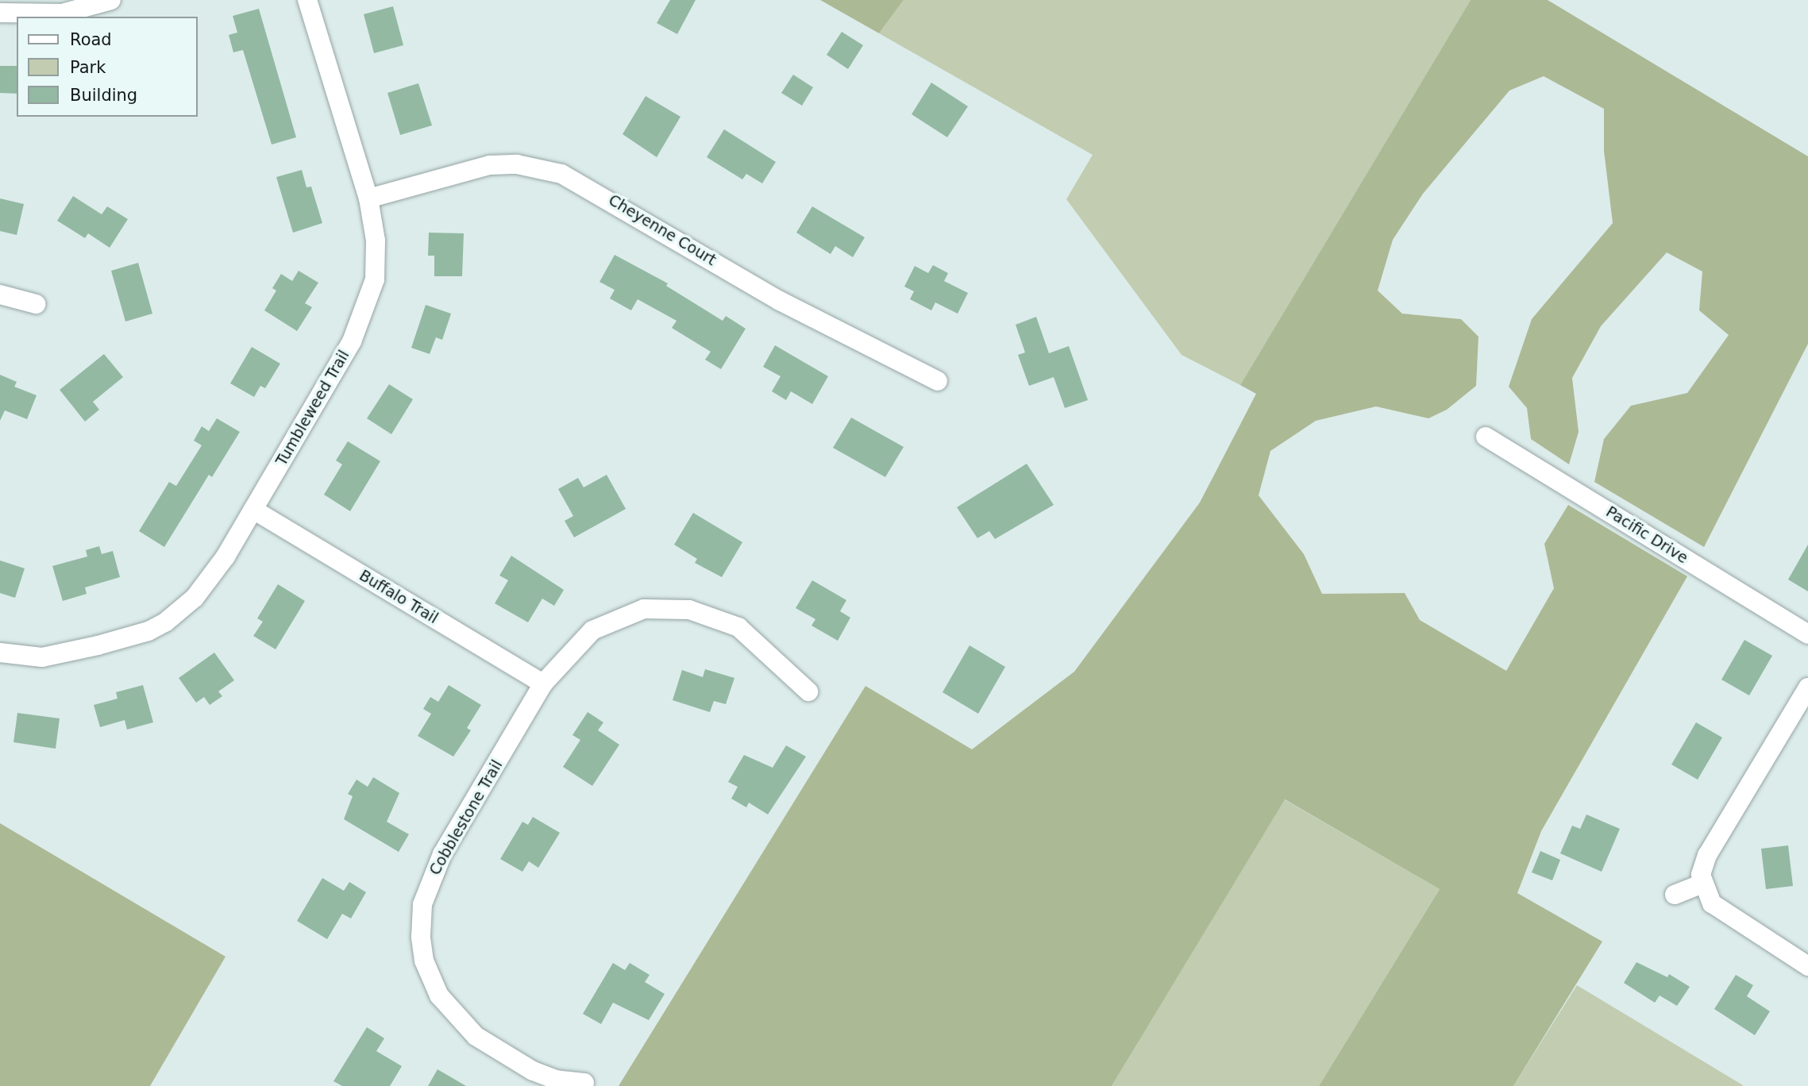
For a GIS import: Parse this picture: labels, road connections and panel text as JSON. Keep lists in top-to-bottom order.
{
  "streets": {
    "street": [
      "Cheyenne Court",
      "Tumbleweed Trail",
      "Pacific Drive",
      "Buffalo Trail",
      "Cobblestone Trail"
    ]
  },
  "crossings": [
    ["Cheyenne Court", "Tumbleweed Trail"],
    ["Tumbleweed Trail", "Buffalo Trail"],
    ["Buffalo Trail", "Cobblestone Trail"]
  ],
  "legend": ["Road", "Park", "Building"]
}
